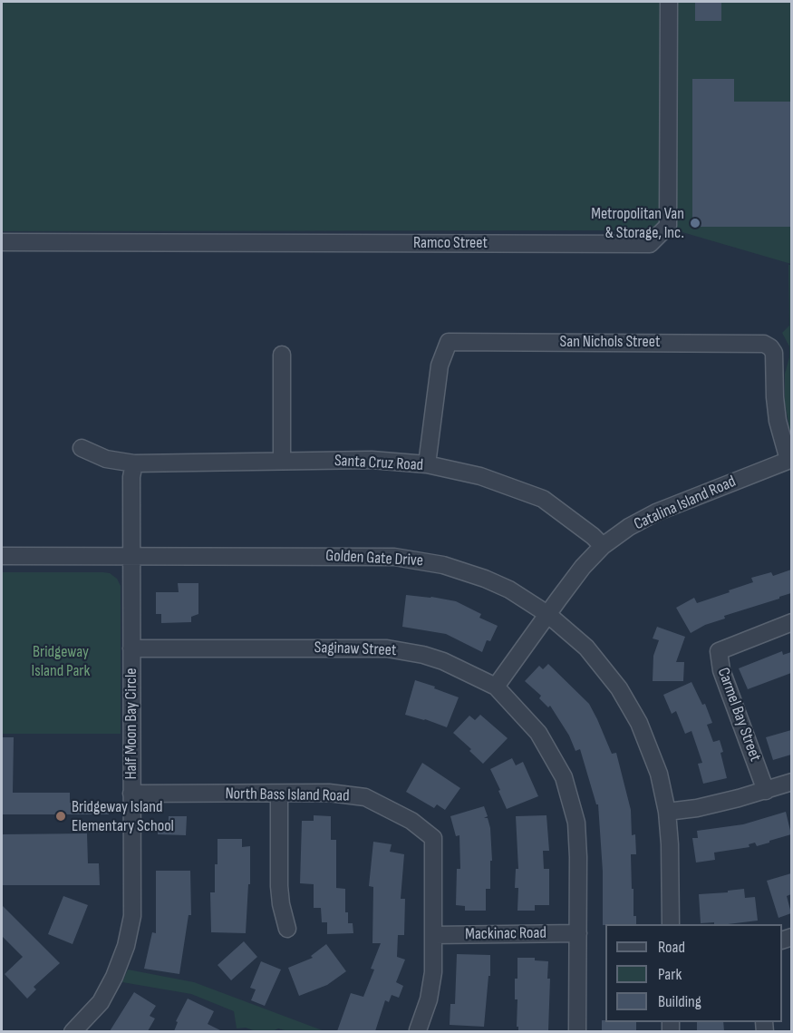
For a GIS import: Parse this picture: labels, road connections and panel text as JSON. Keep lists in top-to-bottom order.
{
  "streets": {
    "street": [
      "Ramco Street",
      "San Nichols Street",
      "Santa Cruz Road",
      "Catalina Island Road",
      "Golden Gate Drive",
      "Saginaw Street",
      "Carmel Bay Street",
      "Half Moon Bay Circle",
      "North Bass Island Road",
      "Mackinac Road"
    ]
  },
  "crossings": [
    ["San Nichols Street", "Santa Cruz Road"],
    ["San Nichols Street", "Catalina Island Road"],
    ["Santa Cruz Road", "Catalina Island Road"],
    ["Santa Cruz Road", "Half Moon Bay Circle"],
    ["Catalina Island Road", "Golden Gate Drive"],
    ["Catalina Island Road", "Saginaw Street"],
    ["Golden Gate Drive", "Half Moon Bay Circle"],
    ["Saginaw Street", "Half Moon Bay Circle"],
    ["Saginaw Street", "Mackinac Road"],
    ["Half Moon Bay Circle", "North Bass Island Road"],
    ["North Bass Island Road", "Mackinac Road"]
  ],
  "parks": ["Bridgeway Island Park"],
  "places": ["Metropolitan Van & Storage, Inc.", "Bridgeway Island Elementary School"],
  "legend": ["Road", "Park", "Building"]
}
